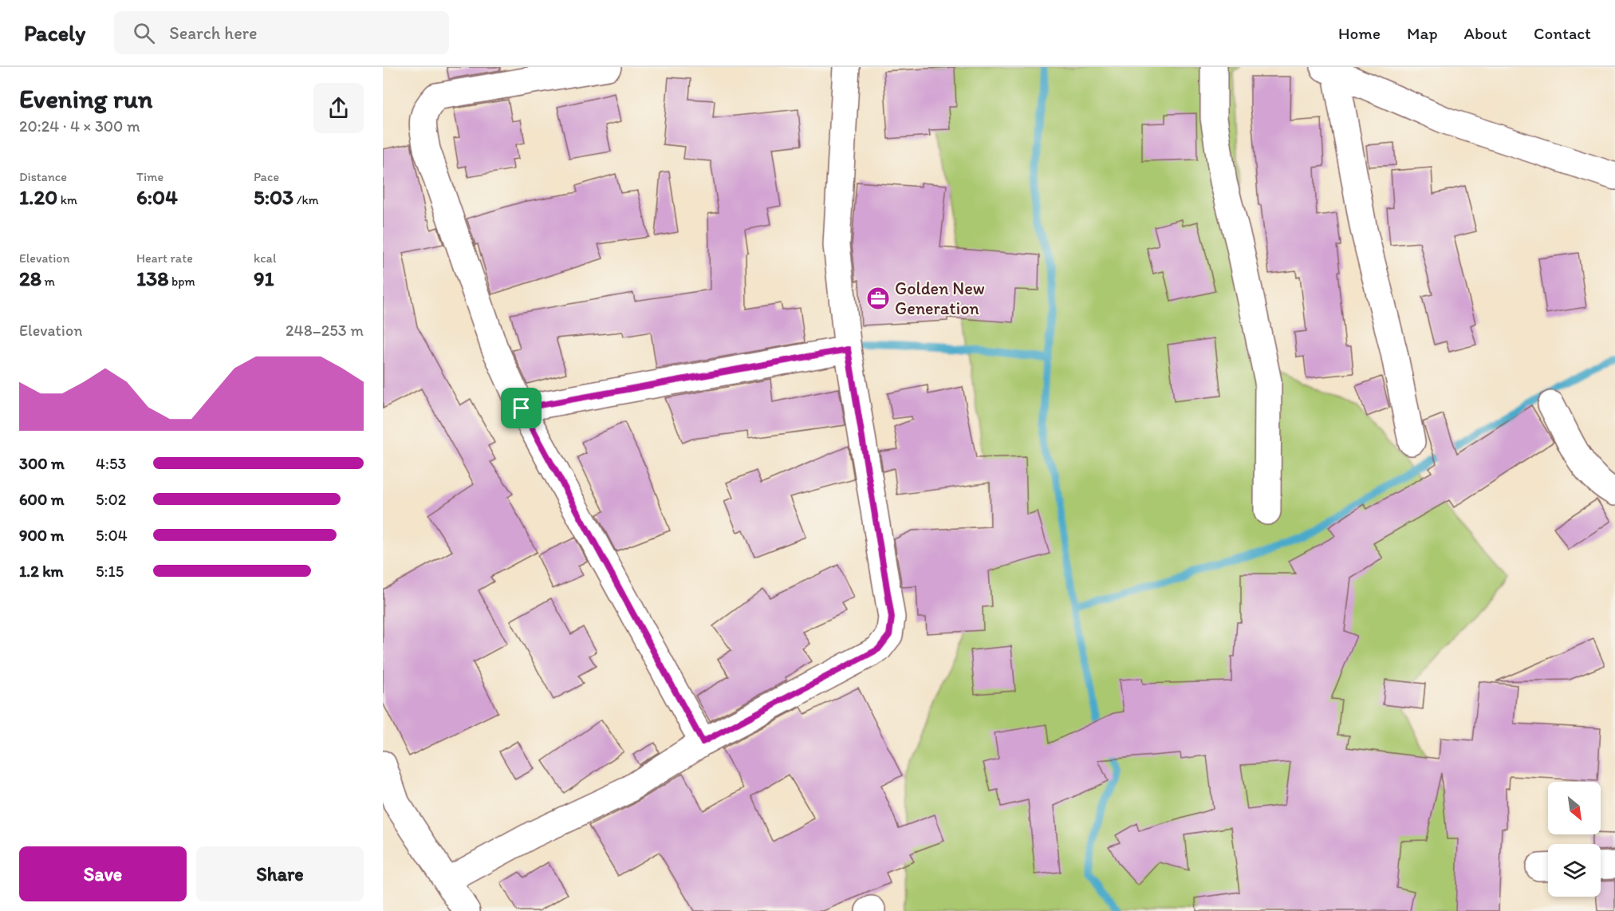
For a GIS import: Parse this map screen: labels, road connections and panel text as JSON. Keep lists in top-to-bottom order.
{
  "places": {
    "office": ["Golden New Generation"]
  },
  "north": "bottom right",
  "page": {
    "header": "Pacely",
    "search": "Search here",
    "nav": [
      "Home",
      "Map",
      "About",
      "Contact"
    ],
    "heading": ["Evening run", "20:24 · 4 × 300 m"],
    "stats": [
      ["Distance", "1.20 km"],
      ["Time", "6:04"],
      ["Pace", "5:03 /km"],
      ["Elevation", "28 m"],
      ["Heart rate", "138 bpm"],
      ["kcal", "91"]
    ],
    "chart": ["Elevation", "248–253 m"],
    "list": [
      {
        "name": "300 m",
        "note": "4:53"
      },
      {
        "name": "600 m",
        "note": "5:02"
      },
      {
        "name": "900 m",
        "note": "5:04"
      },
      {
        "name": "1.2 km",
        "note": "5:15"
      }
    ],
    "buttons": ["Save", "Share"]
  }
}
